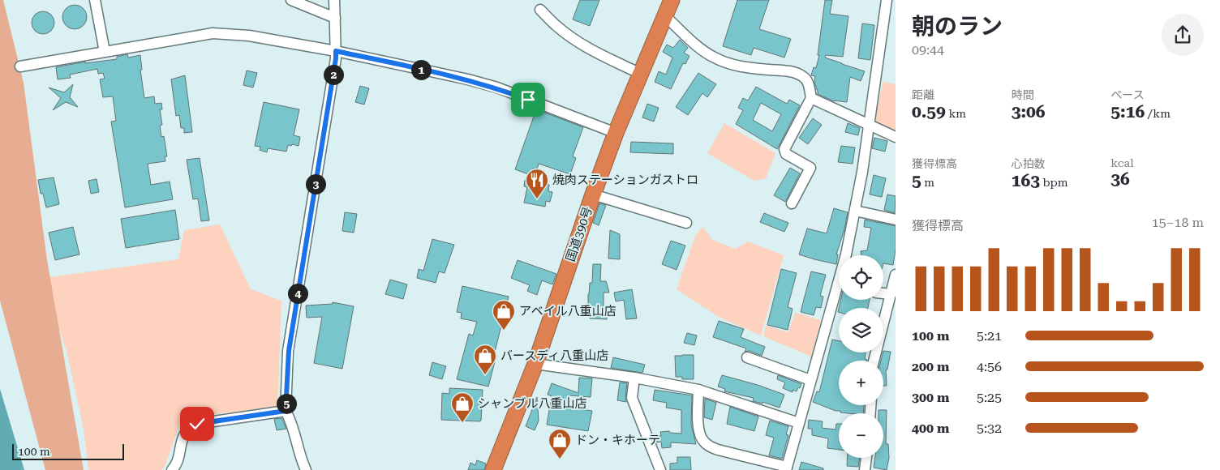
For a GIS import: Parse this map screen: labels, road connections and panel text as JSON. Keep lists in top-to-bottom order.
{
  "streets": {
    "highway": ["国道390号"]
  },
  "places": {
    "restaurant": ["焼肉ステーションガストロ"],
    "shop": [
      "アベイル八重山店",
      "バースディ八重山店",
      "シャンブル八重山店",
      "ドン・キホーテ"
    ]
  },
  "scale_bar": "100 m",
  "page": {
    "heading": ["朝のラン", "09:44"],
    "pins": [
      "1",
      "2",
      "3",
      "4",
      "5"
    ],
    "stats": [
      ["距離", "0.59 km"],
      ["時間", "3:06"],
      ["ペース", "5:16 /km"],
      ["獲得標高", "5 m"],
      ["心拍数", "163 bpm"],
      ["kcal", "36"]
    ],
    "chart": ["獲得標高", "15–18 m"],
    "map_buttons": ["+", "−"],
    "list": [
      {
        "name": "100 m",
        "note": "5:21"
      },
      {
        "name": "200 m",
        "note": "4:56"
      },
      {
        "name": "300 m",
        "note": "5:25"
      },
      {
        "name": "400 m",
        "note": "5:32"
      }
    ],
    "scale": "100 m"
  }
}
